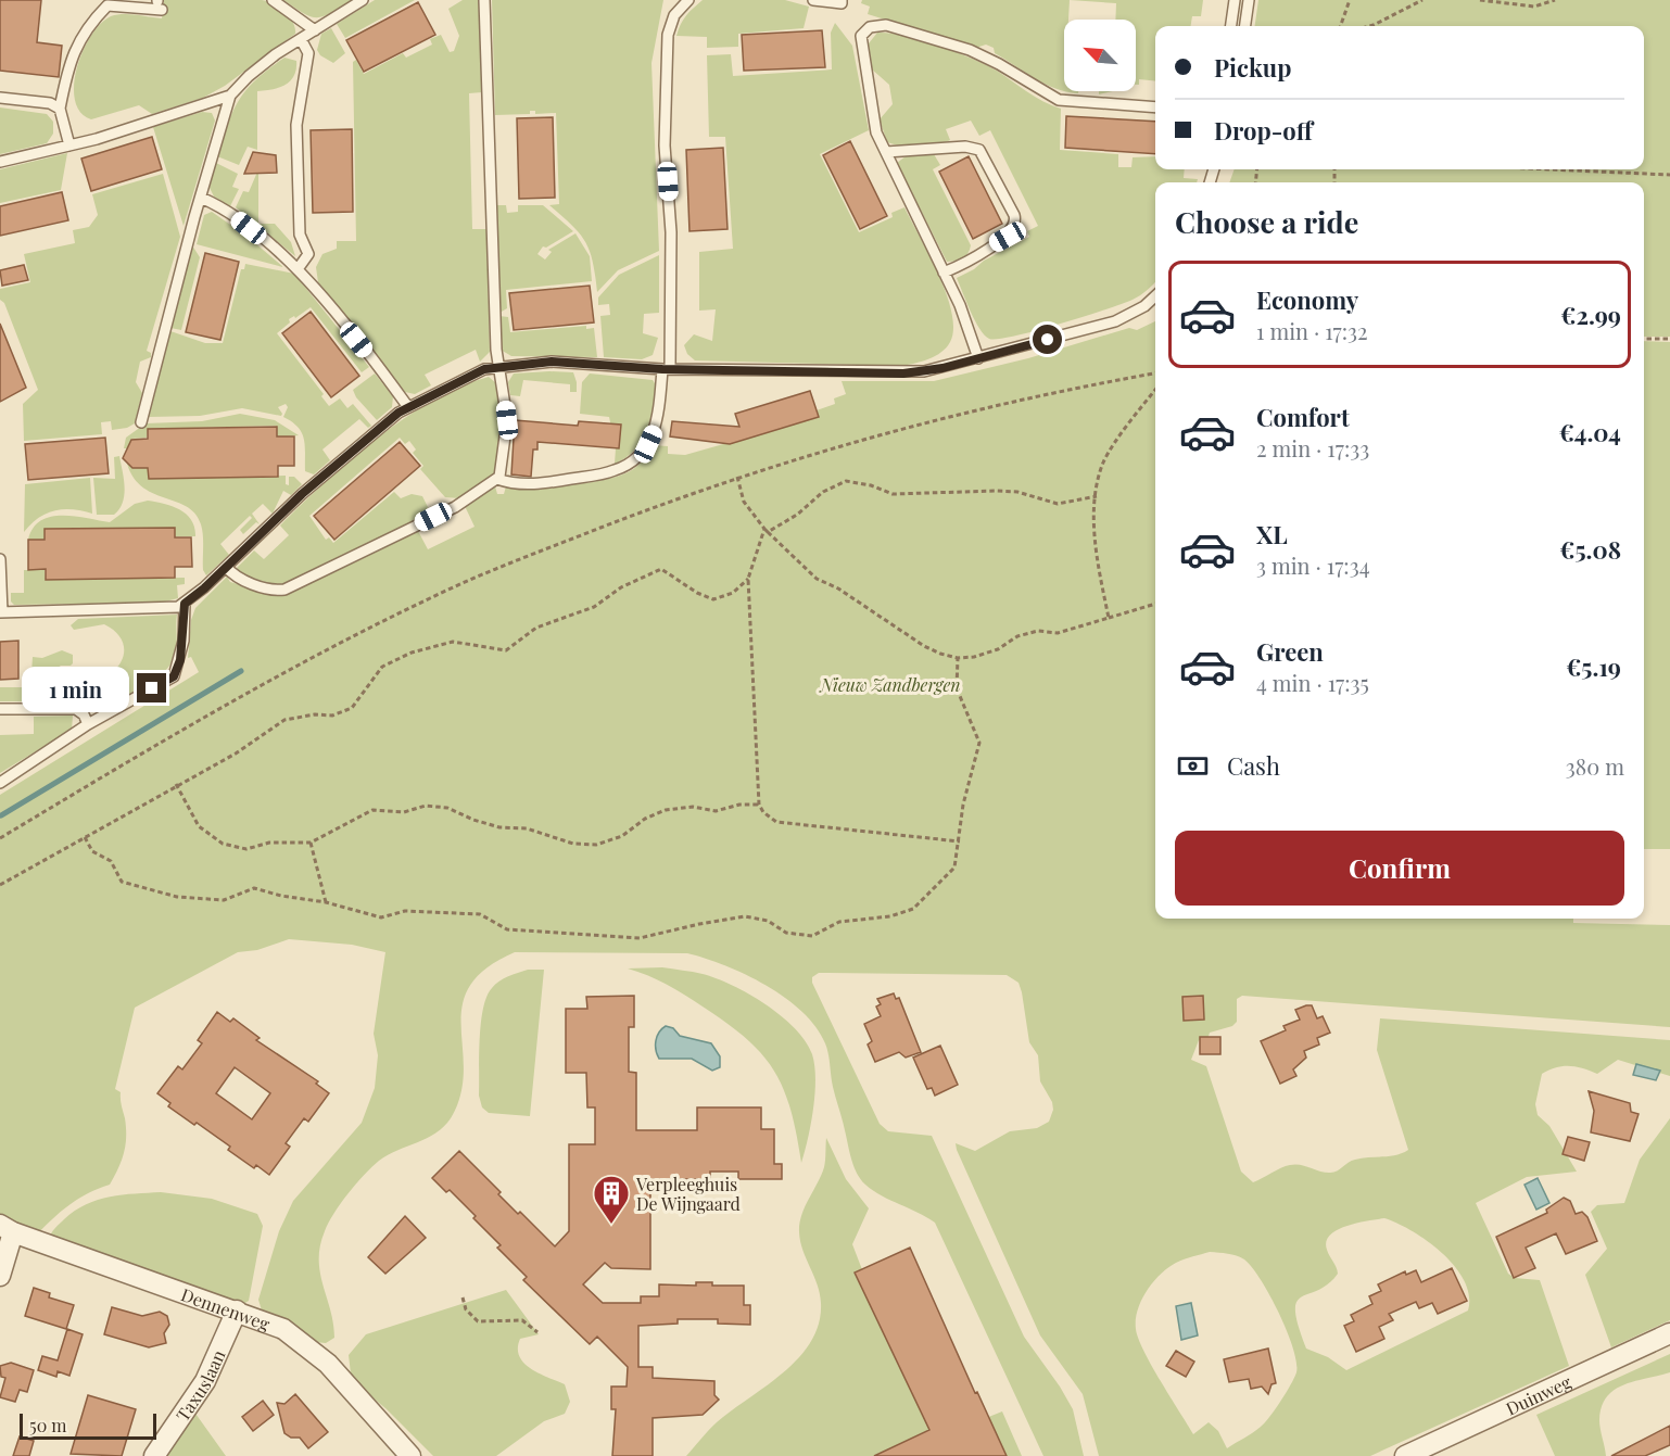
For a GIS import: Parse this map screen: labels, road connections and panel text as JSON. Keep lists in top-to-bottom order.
{
  "streets": {
    "street": ["Dennenweg", "Taxuslaan", "Duinweg"]
  },
  "crossings": [
    ["Dennenweg", "Taxuslaan"]
  ],
  "parks": ["Nieuw Zandbergen"],
  "places": {
    "building": ["Verpleeghuis De Wijngaard"]
  },
  "scale_bar": "50 m",
  "north": "top left",
  "page": {
    "banner": ["Pickup", "Drop-off"],
    "heading": "Choose a ride",
    "list": [
      {
        "name": "Economy",
        "note": "1 min · 17:32",
        "value": "€2.99"
      },
      {
        "name": "Comfort",
        "note": "2 min · 17:33",
        "value": "€4.04"
      },
      {
        "name": "XL",
        "note": "3 min · 17:34",
        "value": "€5.08"
      },
      {
        "name": "Green",
        "note": "4 min · 17:35",
        "value": "€5.19"
      }
    ],
    "bubble": "1 min",
    "pay": ["Cash", "380 m"],
    "buttons": "Confirm",
    "scale": "50 m"
  }
}
